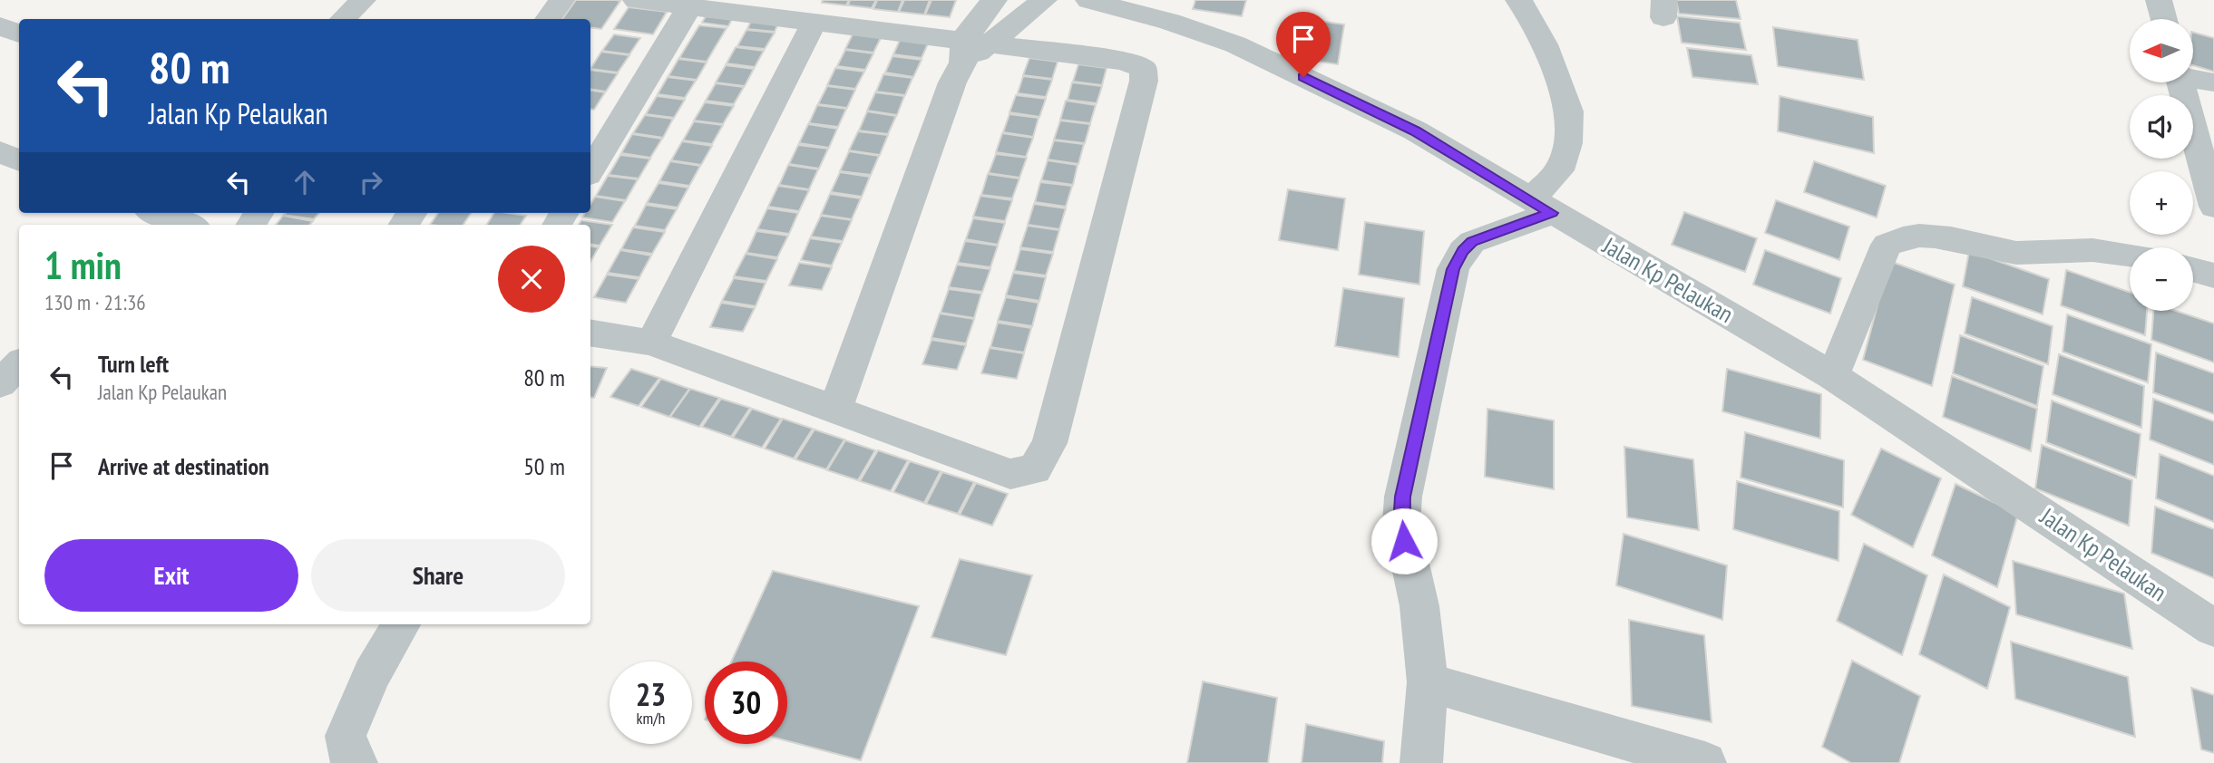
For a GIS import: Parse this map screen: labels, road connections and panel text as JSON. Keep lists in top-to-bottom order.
{
  "streets": {
    "street": ["Jalan Kp Pelaukan"]
  },
  "north": "left",
  "page": {
    "map_buttons": ["+", "−"],
    "turn": ["80 m", "Jalan Kp Pelaukan"],
    "heading": ["1 min", "130 m · 21:36"],
    "list": [
      {
        "name": "Turn left",
        "note": "Jalan Kp Pelaukan",
        "value": "80 m"
      },
      {
        "name": "Arrive at destination",
        "value": "50 m"
      }
    ],
    "buttons": ["Exit", "Share"],
    "speed": "23 km/h",
    "limit": "30"
  }
}
